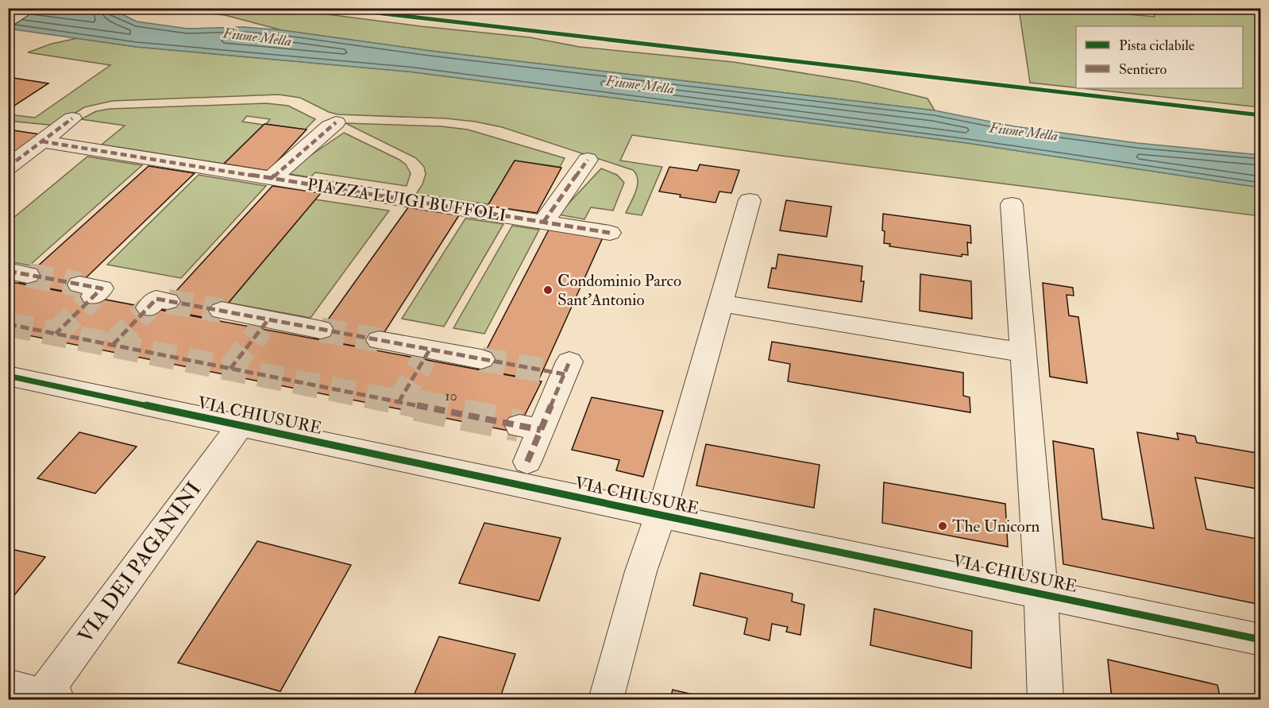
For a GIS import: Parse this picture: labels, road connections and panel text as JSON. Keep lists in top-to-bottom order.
{
  "streets": {
    "street": ["PIAZZA LUIGI BUFFOLI", "VIA CHIUSURE", "VIA DEI PAGANINI"]
  },
  "crossings": [
    ["VIA CHIUSURE", "VIA DEI PAGANINI"]
  ],
  "water": ["Fiume Mella"],
  "places": ["Condominio Parco Sant'Antonio", "The Unicorn"],
  "house_numbers": ["10"],
  "legend": ["Pista ciclabile", "Sentiero"]
}
